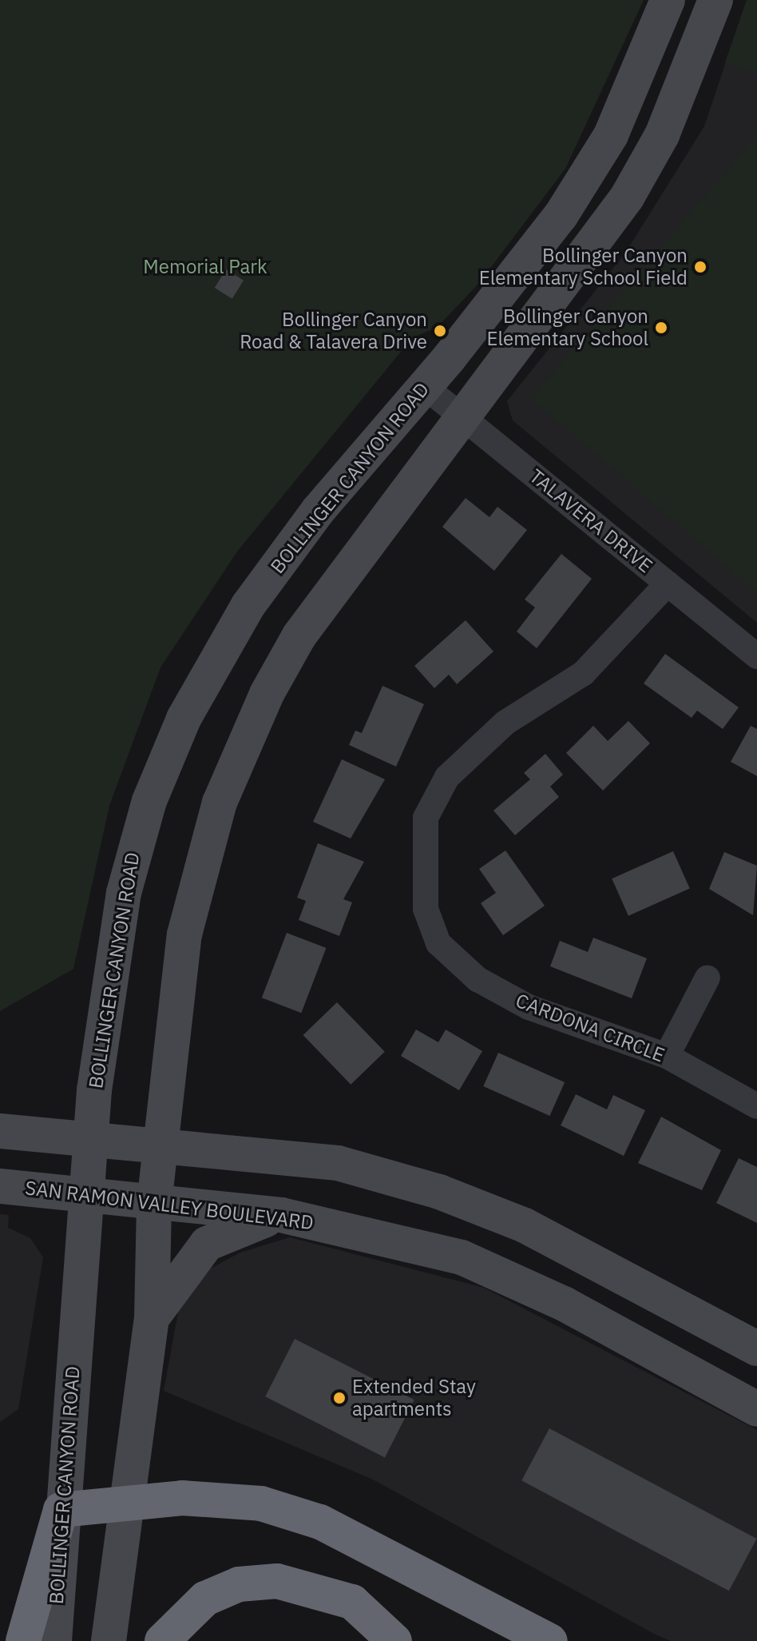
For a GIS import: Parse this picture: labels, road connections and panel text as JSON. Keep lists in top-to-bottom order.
{
  "streets": {
    "main road": ["BOLLINGER CANYON ROAD", "SAN RAMON VALLEY BOULEVARD"],
    "street": ["TALAVERA DRIVE", "CARDONA CIRCLE"]
  },
  "crossings": [
    ["BOLLINGER CANYON ROAD", "TALAVERA DRIVE"],
    ["BOLLINGER CANYON ROAD", "SAN RAMON VALLEY BOULEVARD"],
    ["TALAVERA DRIVE", "CARDONA CIRCLE"]
  ],
  "parks": ["Memorial Park"],
  "places": [
    "Bollinger Canyon Elementary School Field",
    "Bollinger Canyon Elementary School",
    "Bollinger Canyon Road & Talavera Drive",
    "Extended Stay apartments"
  ]
}
